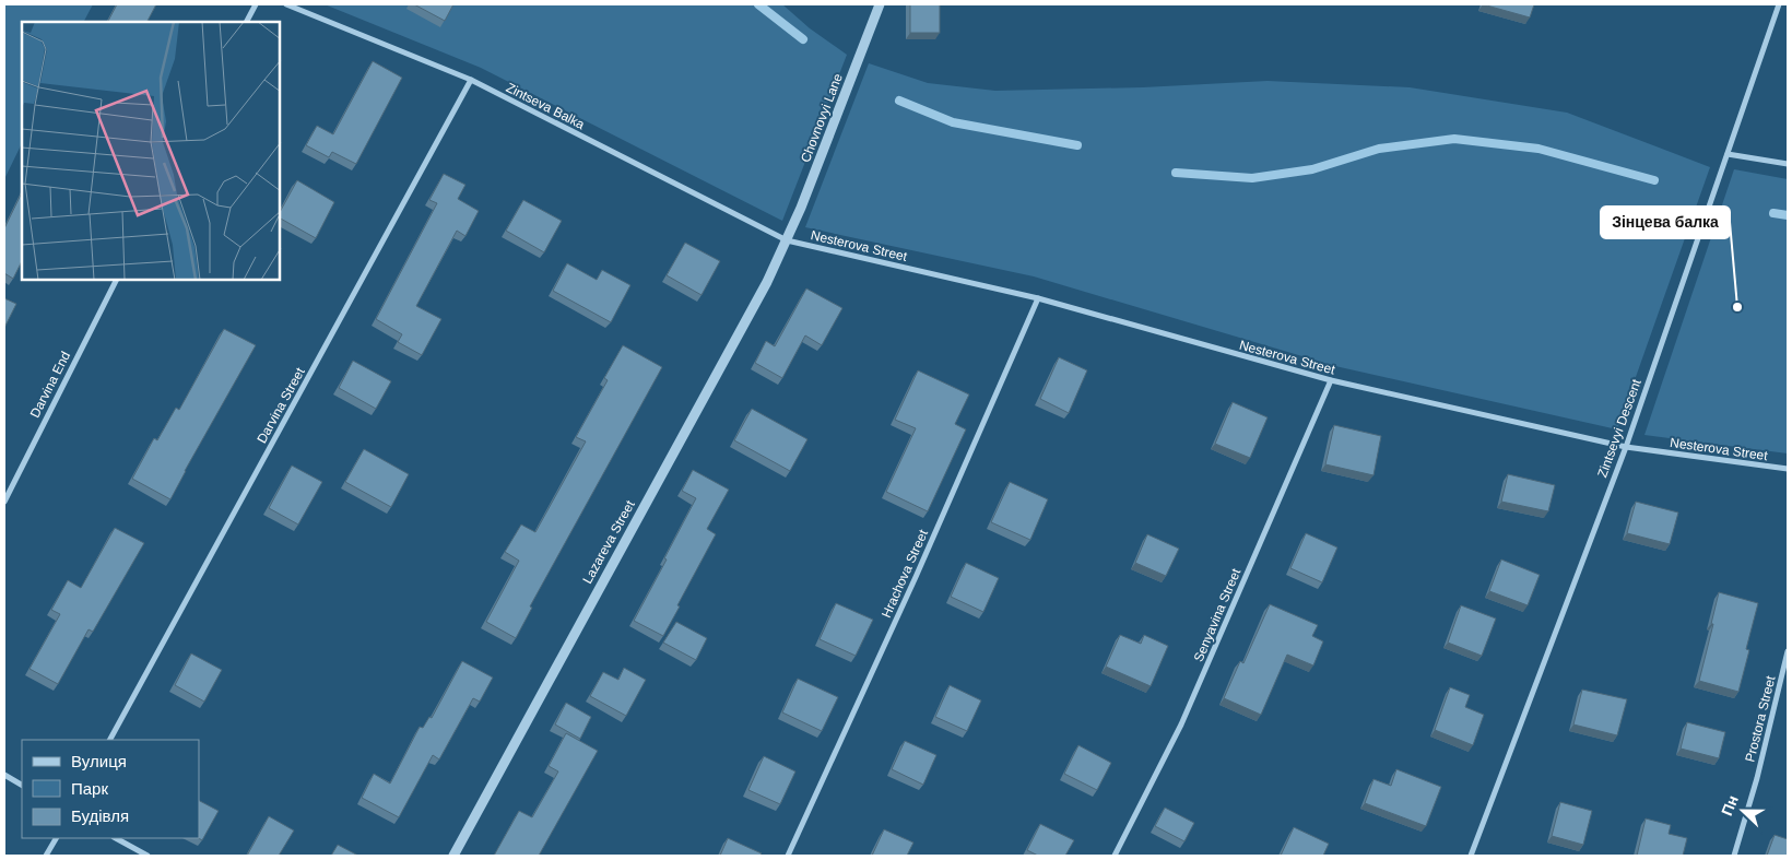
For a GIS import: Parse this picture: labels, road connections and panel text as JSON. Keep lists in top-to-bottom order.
{
  "streets": {
    "street": [
      "Zintseva Balka",
      "Chovnovyi Lane",
      "Nesterova Street",
      "Darvina End",
      "Darvina Street",
      "Zintsevyi Descent",
      "Lazareva Street",
      "Hrachova Street",
      "Senyavina Street",
      "Prostora Street"
    ]
  },
  "crossings": [
    ["Zintseva Balka", "Chovnovyi Lane"],
    ["Zintseva Balka", "Nesterova Street"],
    ["Zintseva Balka", "Darvina Street"],
    ["Zintseva Balka", "Lazareva Street"],
    ["Chovnovyi Lane", "Nesterova Street"],
    ["Chovnovyi Lane", "Lazareva Street"],
    ["Nesterova Street", "Zintsevyi Descent"],
    ["Nesterova Street", "Lazareva Street"],
    ["Nesterova Street", "Hrachova Street"],
    ["Nesterova Street", "Senyavina Street"]
  ],
  "places": ["Зінцева балка"],
  "legend": ["Вулиця", "Парк", "Будівля"],
  "north": "left"
}
